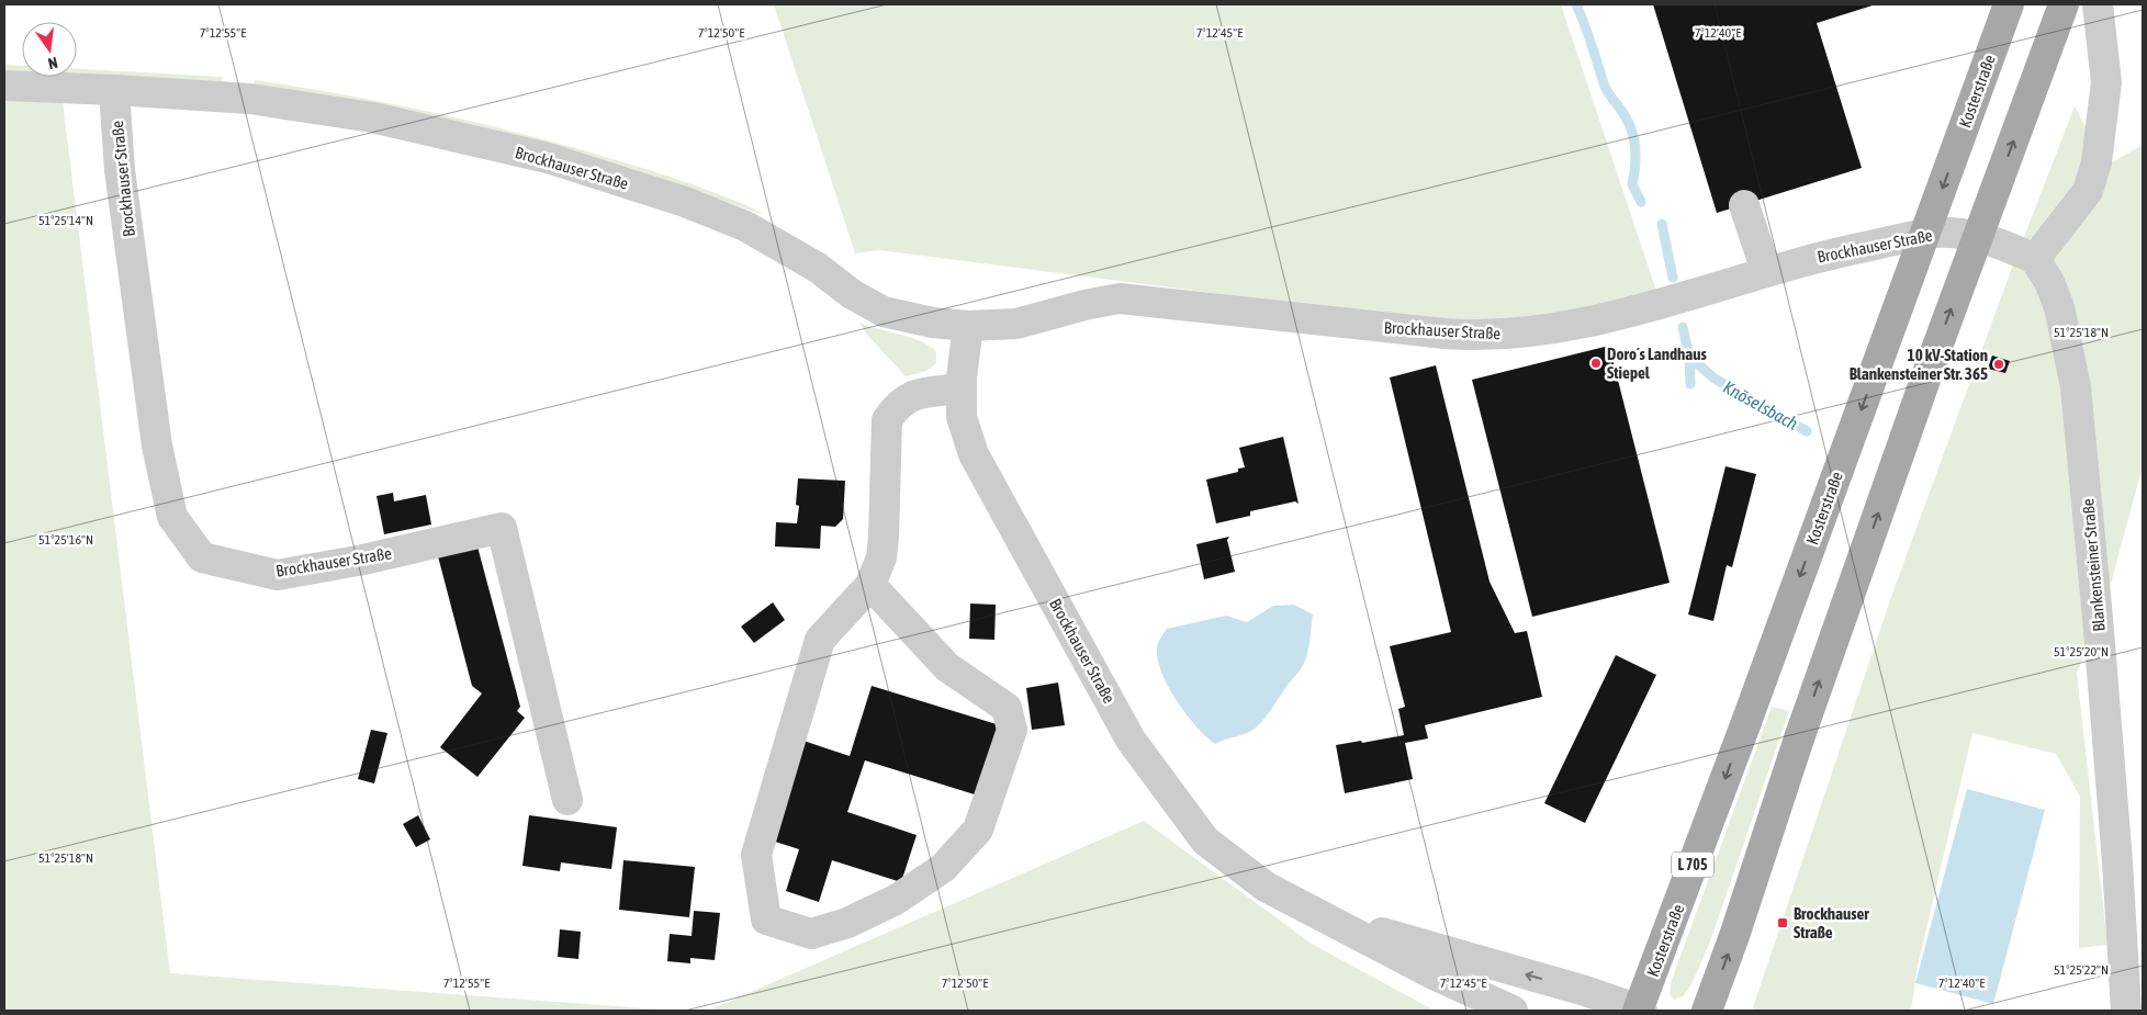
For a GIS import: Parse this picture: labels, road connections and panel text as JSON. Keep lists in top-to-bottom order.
{
  "streets": {
    "main road": ["Kosterstraße", "L 705"],
    "street": ["Brockhauser Straße", "Blankensteiner Straße"]
  },
  "crossings": [
    ["Kosterstraße", "Brockhauser Straße"],
    ["Brockhauser Straße", "Blankensteiner Straße"]
  ],
  "water": ["Knöselsbach"],
  "places": {
    "other": ["Doro´s Landhaus Stiepel", "10 kV-Station Blankensteiner Str. 365"],
    "transit": ["Brockhauser Straße"]
  },
  "north": "bottom",
  "coordinates": [
    "7°12'55\"E",
    "7°12'50\"E",
    "7°12'45\"E",
    "7°12'40\"E",
    "51°25'14\"N",
    "51°25'18\"N",
    "51°25'16\"N",
    "51°25'20\"N",
    "51°25'22\"N"
  ]
}
